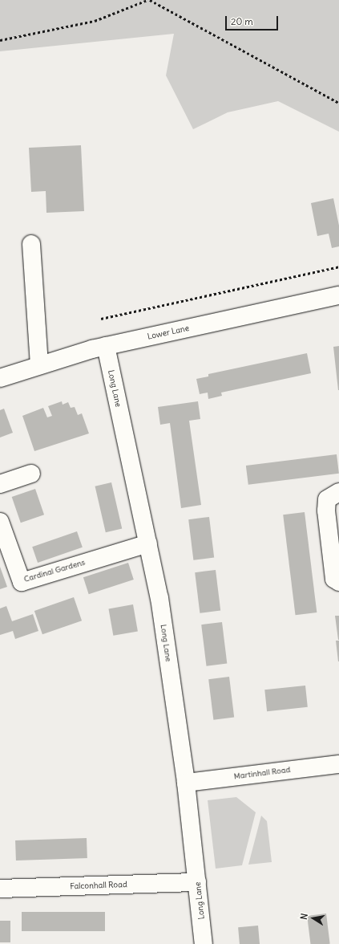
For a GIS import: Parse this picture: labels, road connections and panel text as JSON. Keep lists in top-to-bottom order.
{
  "streets": {
    "street": [
      "Lower Lane",
      "Long Lane",
      "Cardinal Gardens",
      "Martinhall Road",
      "Falconhall Road"
    ]
  },
  "crossings": [
    ["Lower Lane", "Long Lane"],
    ["Long Lane", "Cardinal Gardens"],
    ["Long Lane", "Martinhall Road"],
    ["Long Lane", "Falconhall Road"]
  ],
  "scale_bar": "20 m",
  "north": "left"
}
